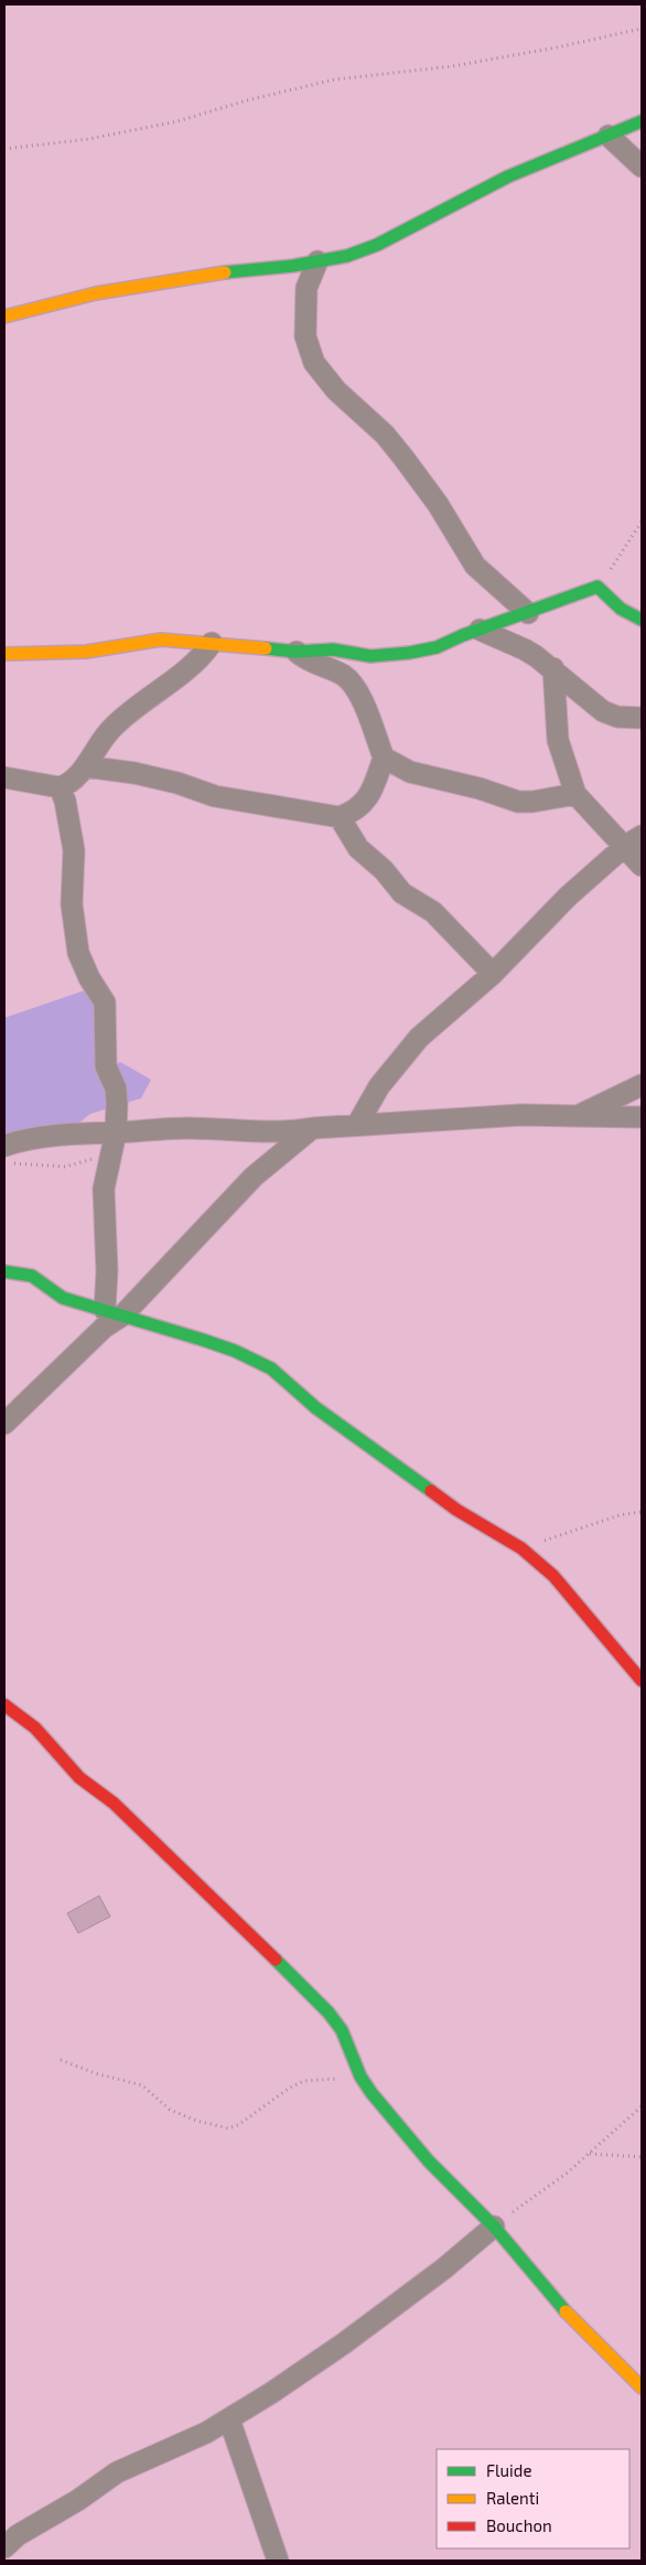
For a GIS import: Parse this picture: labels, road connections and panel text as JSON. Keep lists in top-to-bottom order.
{
  "legend": ["Fluide", "Ralenti", "Bouchon"]
}
